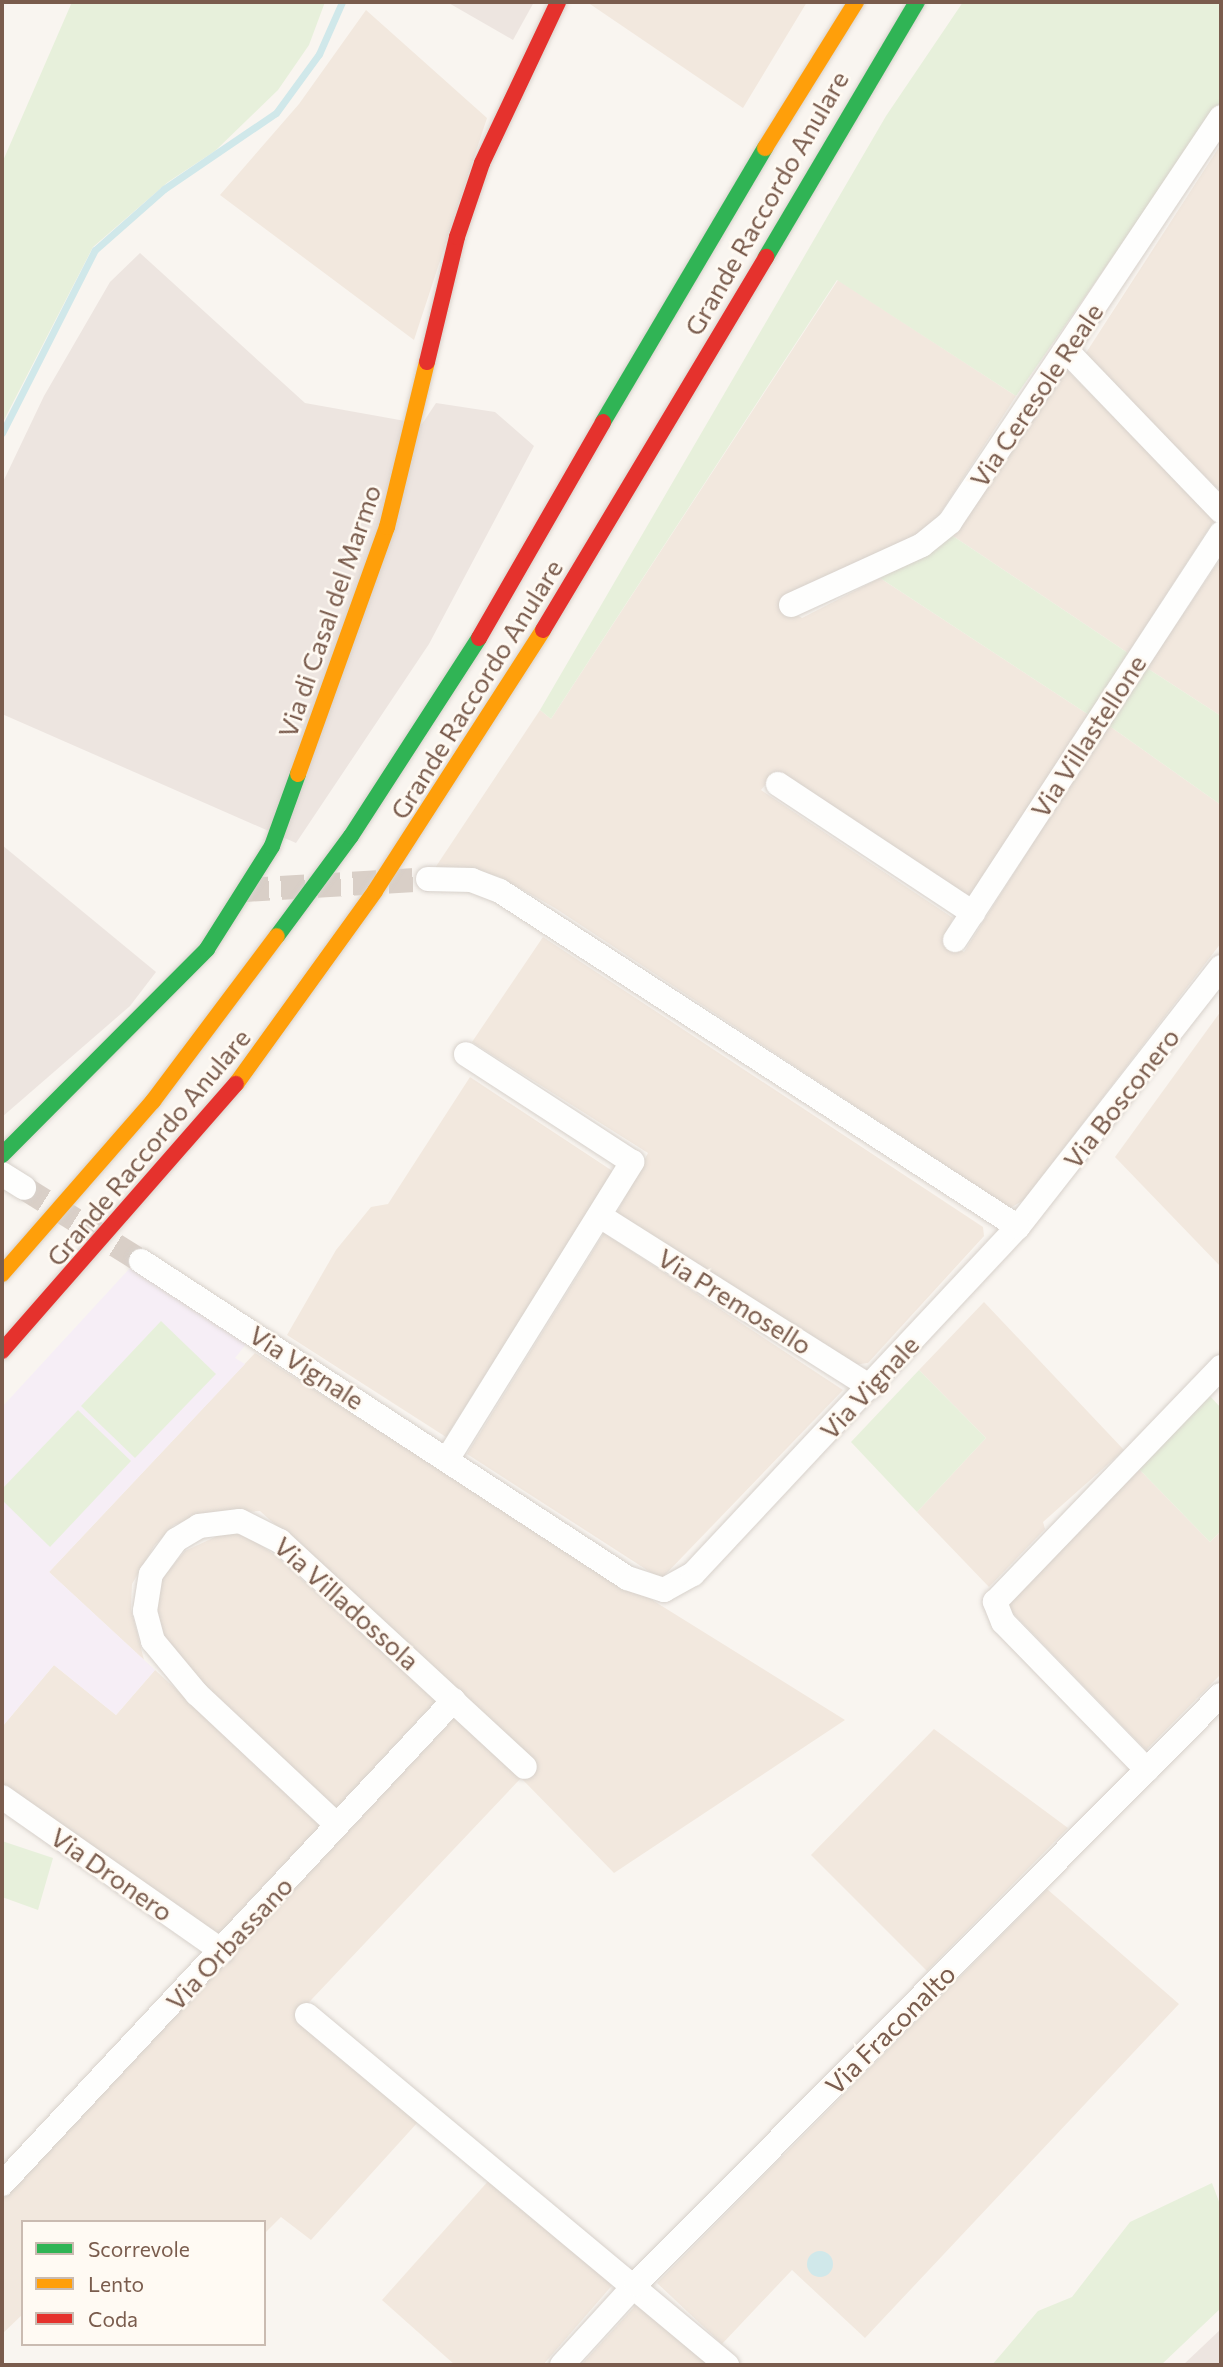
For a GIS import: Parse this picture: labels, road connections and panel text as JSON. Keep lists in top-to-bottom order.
{
  "streets": {
    "main road": ["Grande Raccordo Anulare", "Via di Casal del Marmo"],
    "street": [
      "Via Ceresole Reale",
      "Via Villastellone",
      "Via Bosconero",
      "Via Premosello",
      "Via Vignale",
      "Via Villadossola",
      "Via Dronero",
      "Via Orbassano",
      "Via Fraconalto"
    ]
  },
  "crossings": [
    ["Via Bosconero", "Via Vignale"],
    ["Via Premosello", "Via Vignale"],
    ["Via Villadossola", "Via Orbassano"],
    ["Via Dronero", "Via Orbassano"]
  ],
  "legend": ["Scorrevole", "Lento", "Coda"]
}
